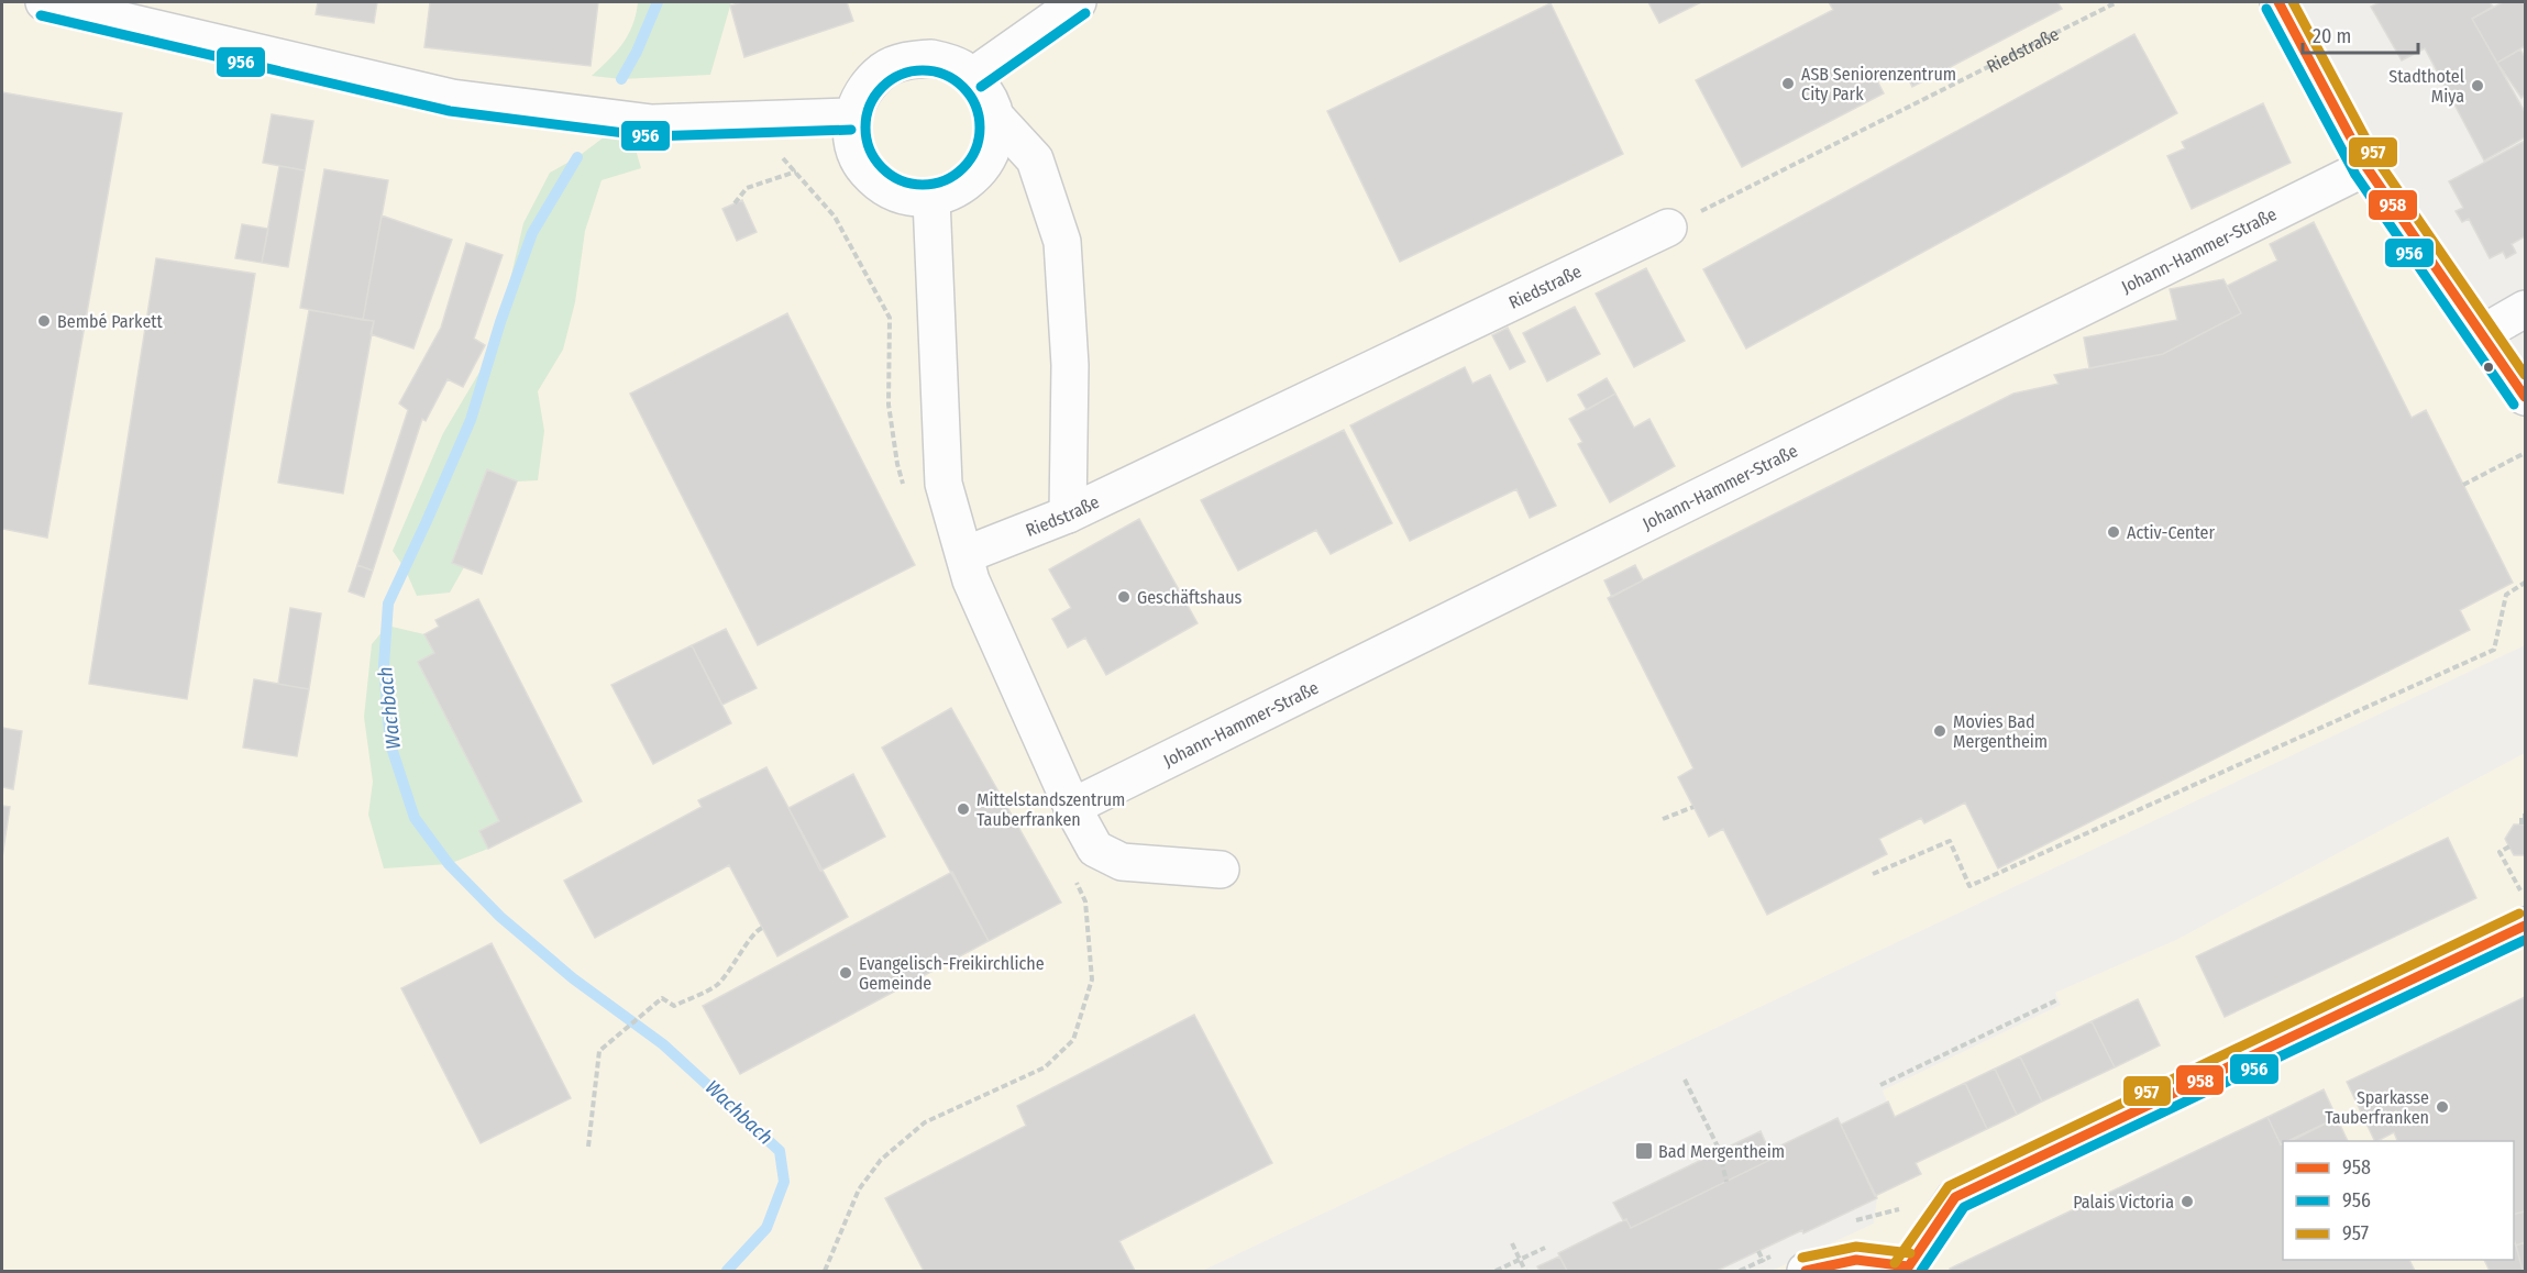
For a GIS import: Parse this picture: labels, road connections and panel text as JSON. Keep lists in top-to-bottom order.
{
  "streets": {
    "street": ["Riedstraße", "Johann-Hammer-Straße"]
  },
  "water": ["Wachbach"],
  "places": {
    "other": [
      "ASB Seniorenzentrum City Park",
      "Stadthotel Miya",
      "Bembé Parkett",
      "Activ-Center",
      "Geschäftshaus",
      "Movies Bad Mergentheim",
      "Mittelstandszentrum Tauberfranken",
      "Evangelisch-Freikirchliche Gemeinde",
      "Sparkasse Tauberfranken",
      "Palais Victoria"
    ],
    "transit": ["Bad Mergentheim"]
  },
  "lines": ["transit line 958", "transit line 957", "transit line 956"],
  "legend": ["958", "956", "957"],
  "scale_bar": "20 m"
}
